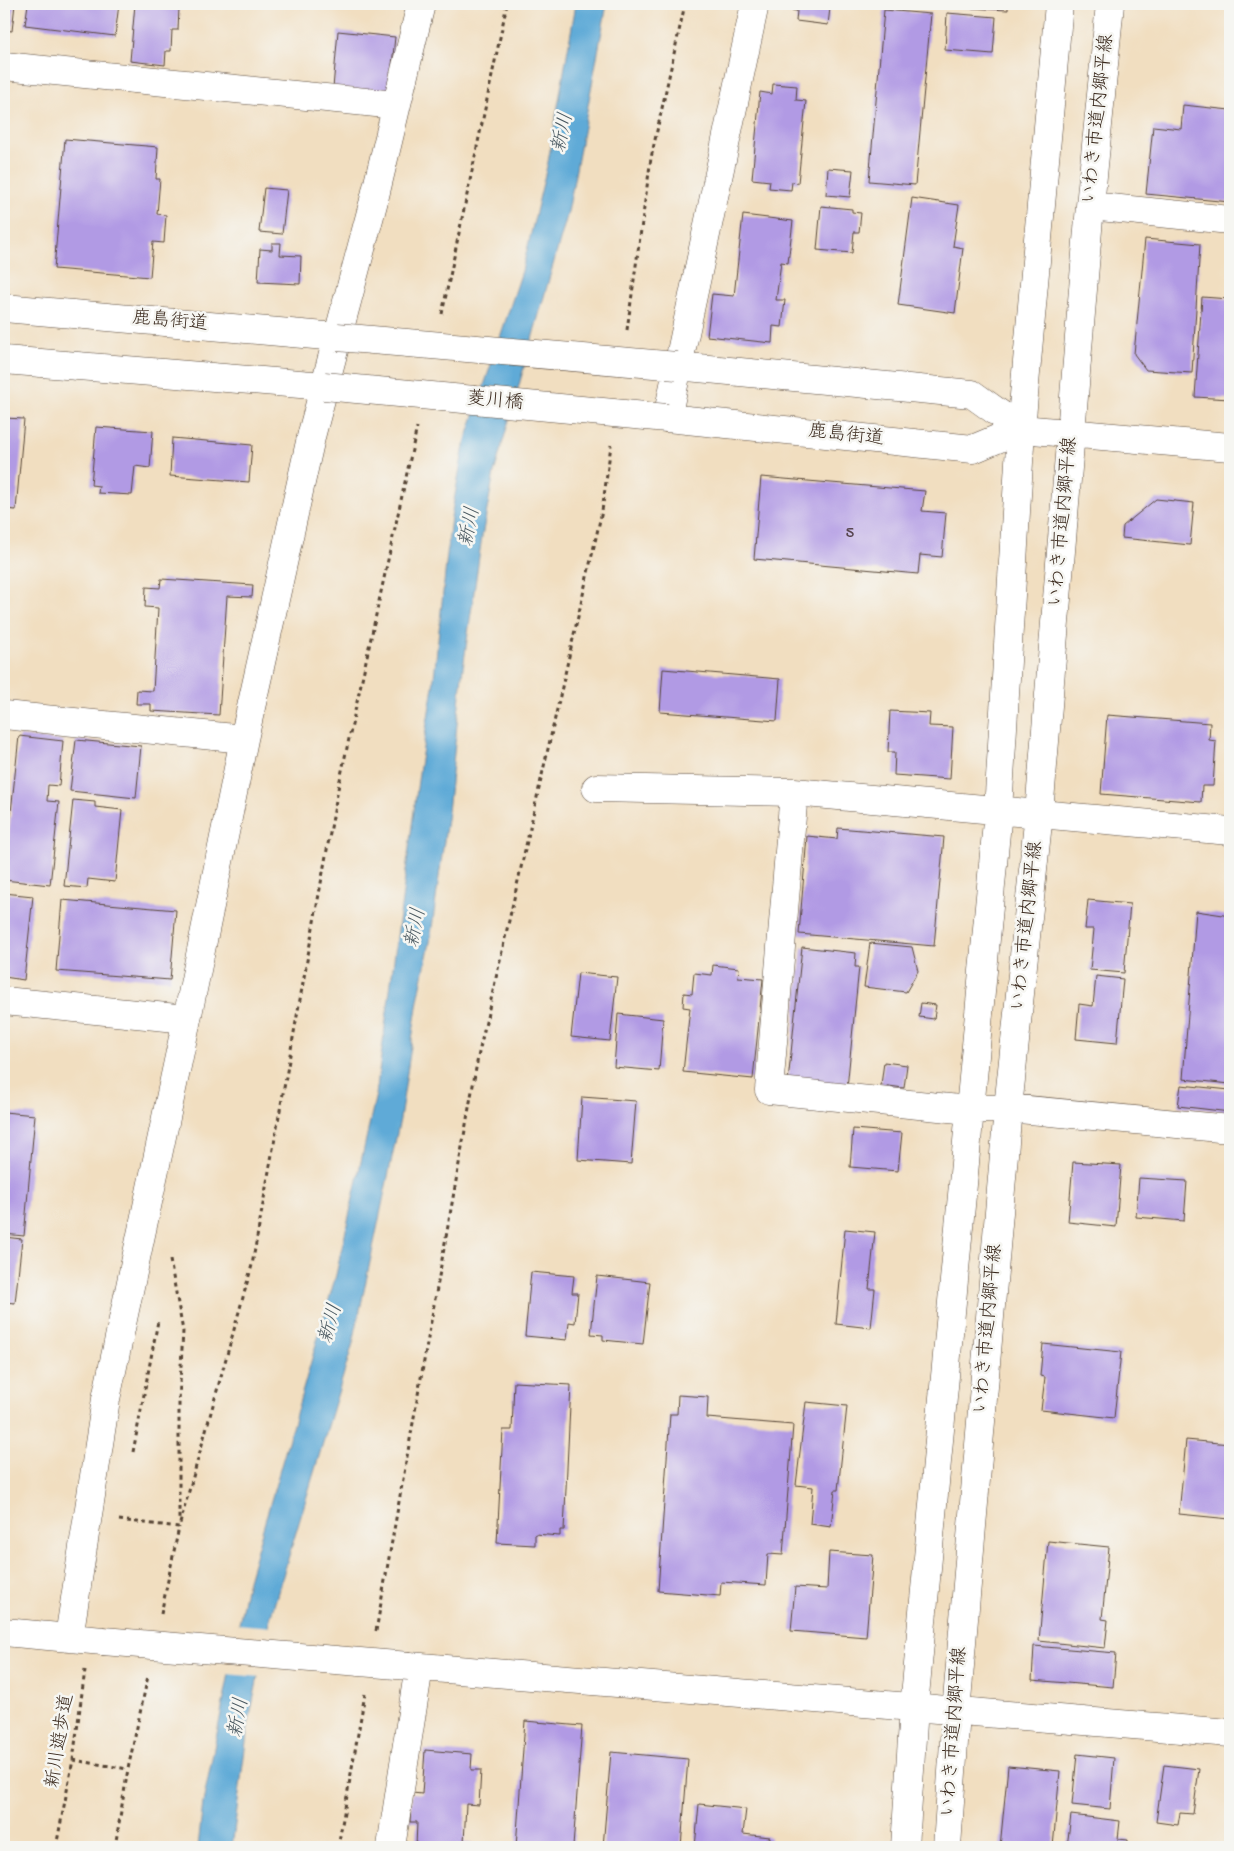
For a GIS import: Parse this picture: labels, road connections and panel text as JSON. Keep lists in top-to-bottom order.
{
  "streets": {
    "street": ["いわき市道内郷平線", "鹿島街道", "菱川橋"],
    "path": ["新川遊歩道"]
  },
  "crossings": [
    ["いわき市道内郷平線", "鹿島街道"],
    ["鹿島街道", "菱川橋"]
  ],
  "water": ["新川"],
  "house_numbers": ["5"]
}
